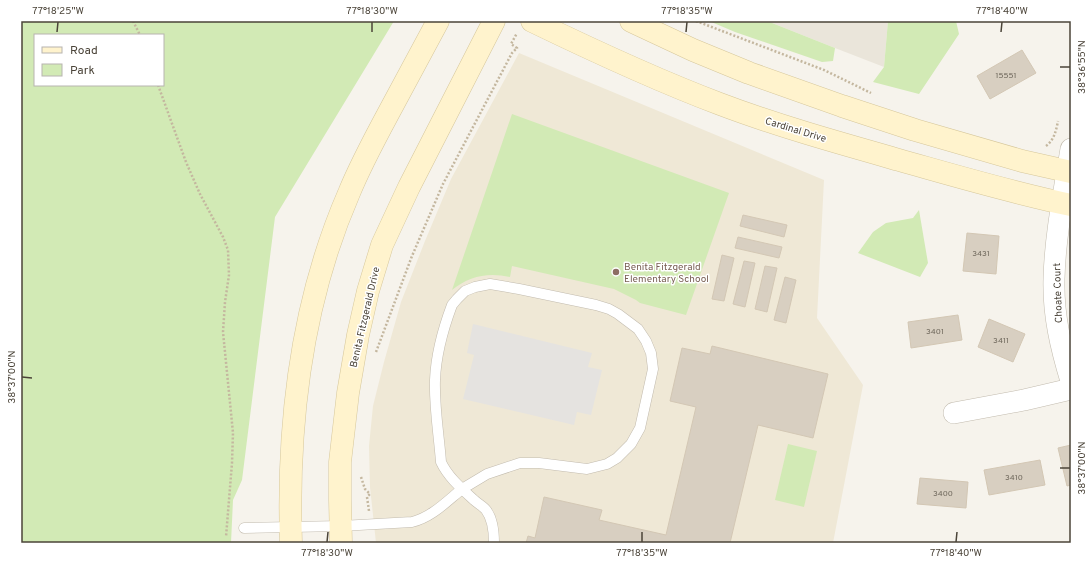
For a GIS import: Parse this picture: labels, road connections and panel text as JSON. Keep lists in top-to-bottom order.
{
  "streets": {
    "main road": ["Cardinal Drive", "Benita Fitzgerald Drive"],
    "street": ["Choate Court"]
  },
  "crossings": [
    ["Cardinal Drive", "Choate Court"]
  ],
  "places": ["Benita Fitzgerald Elementary School"],
  "house_numbers": [
    "15551",
    "3431",
    "3401",
    "3411",
    "3410",
    "3400"
  ],
  "legend": ["Road", "Park"],
  "coordinates": [
    "77°18'25\"W",
    "77°18'30\"W",
    "77°18'35\"W",
    "77°18'40\"W",
    "38°36'55\"N",
    "38°37'00\"N"
  ]
}
